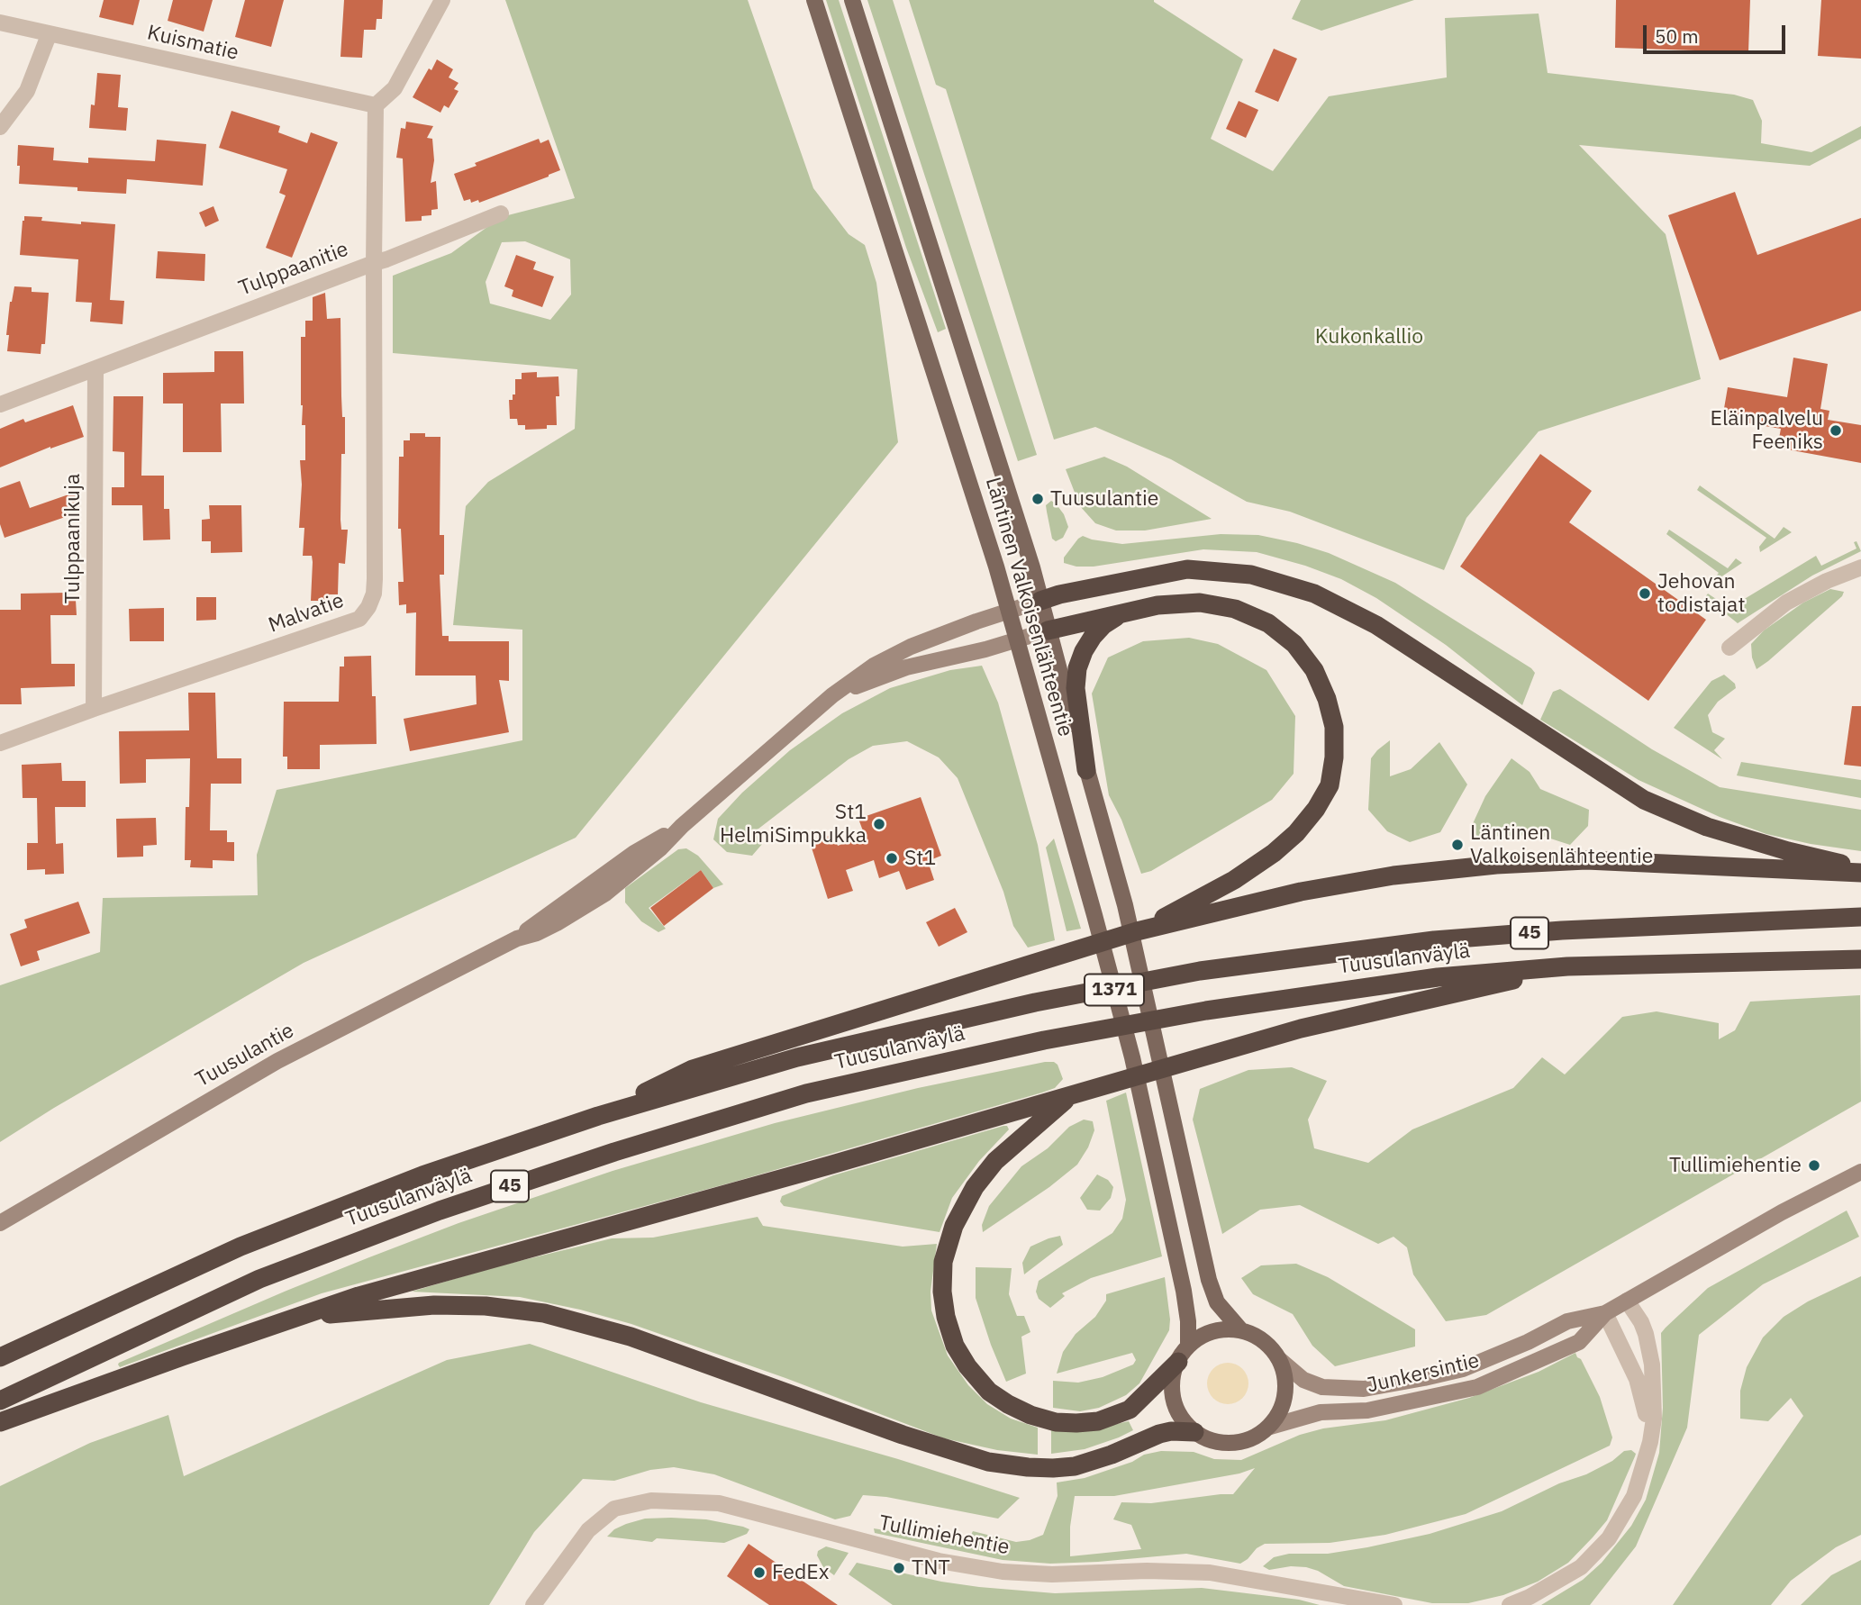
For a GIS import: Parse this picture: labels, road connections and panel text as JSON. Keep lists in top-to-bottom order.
{
  "streets": {
    "highway": ["45", "Tuusulanväylä"],
    "main road": [
      "Läntinen Valkoisenlähteentie",
      "1371",
      "Tuusulantie",
      "Junkersintie"
    ],
    "street": [
      "Kuismatie",
      "Tulppaanitie",
      "Tulppaanikuja",
      "Malvatie",
      "Tullimiehentie"
    ]
  },
  "crossings": [
    ["Kuismatie", "Tulppaanitie"],
    ["Tulppaanitie", "Tulppaanikuja"],
    ["Tulppaanitie", "Malvatie"],
    ["Tulppaanikuja", "Malvatie"],
    ["Läntinen Valkoisenlähteentie", "Tuusulantie"],
    ["Läntinen Valkoisenlähteentie", "Junkersintie"]
  ],
  "parks": ["Kukonkallio"],
  "places": [
    "Eläinpalvelu Feeniks",
    "Tuusulantie",
    "Jehovan todistajat",
    "St1 HelmiSimpukka",
    "Läntinen Valkoisenlähteentie",
    "St1",
    "Tullimiehentie",
    "TNT",
    "FedEx"
  ],
  "scale_bar": "50 m"
}
